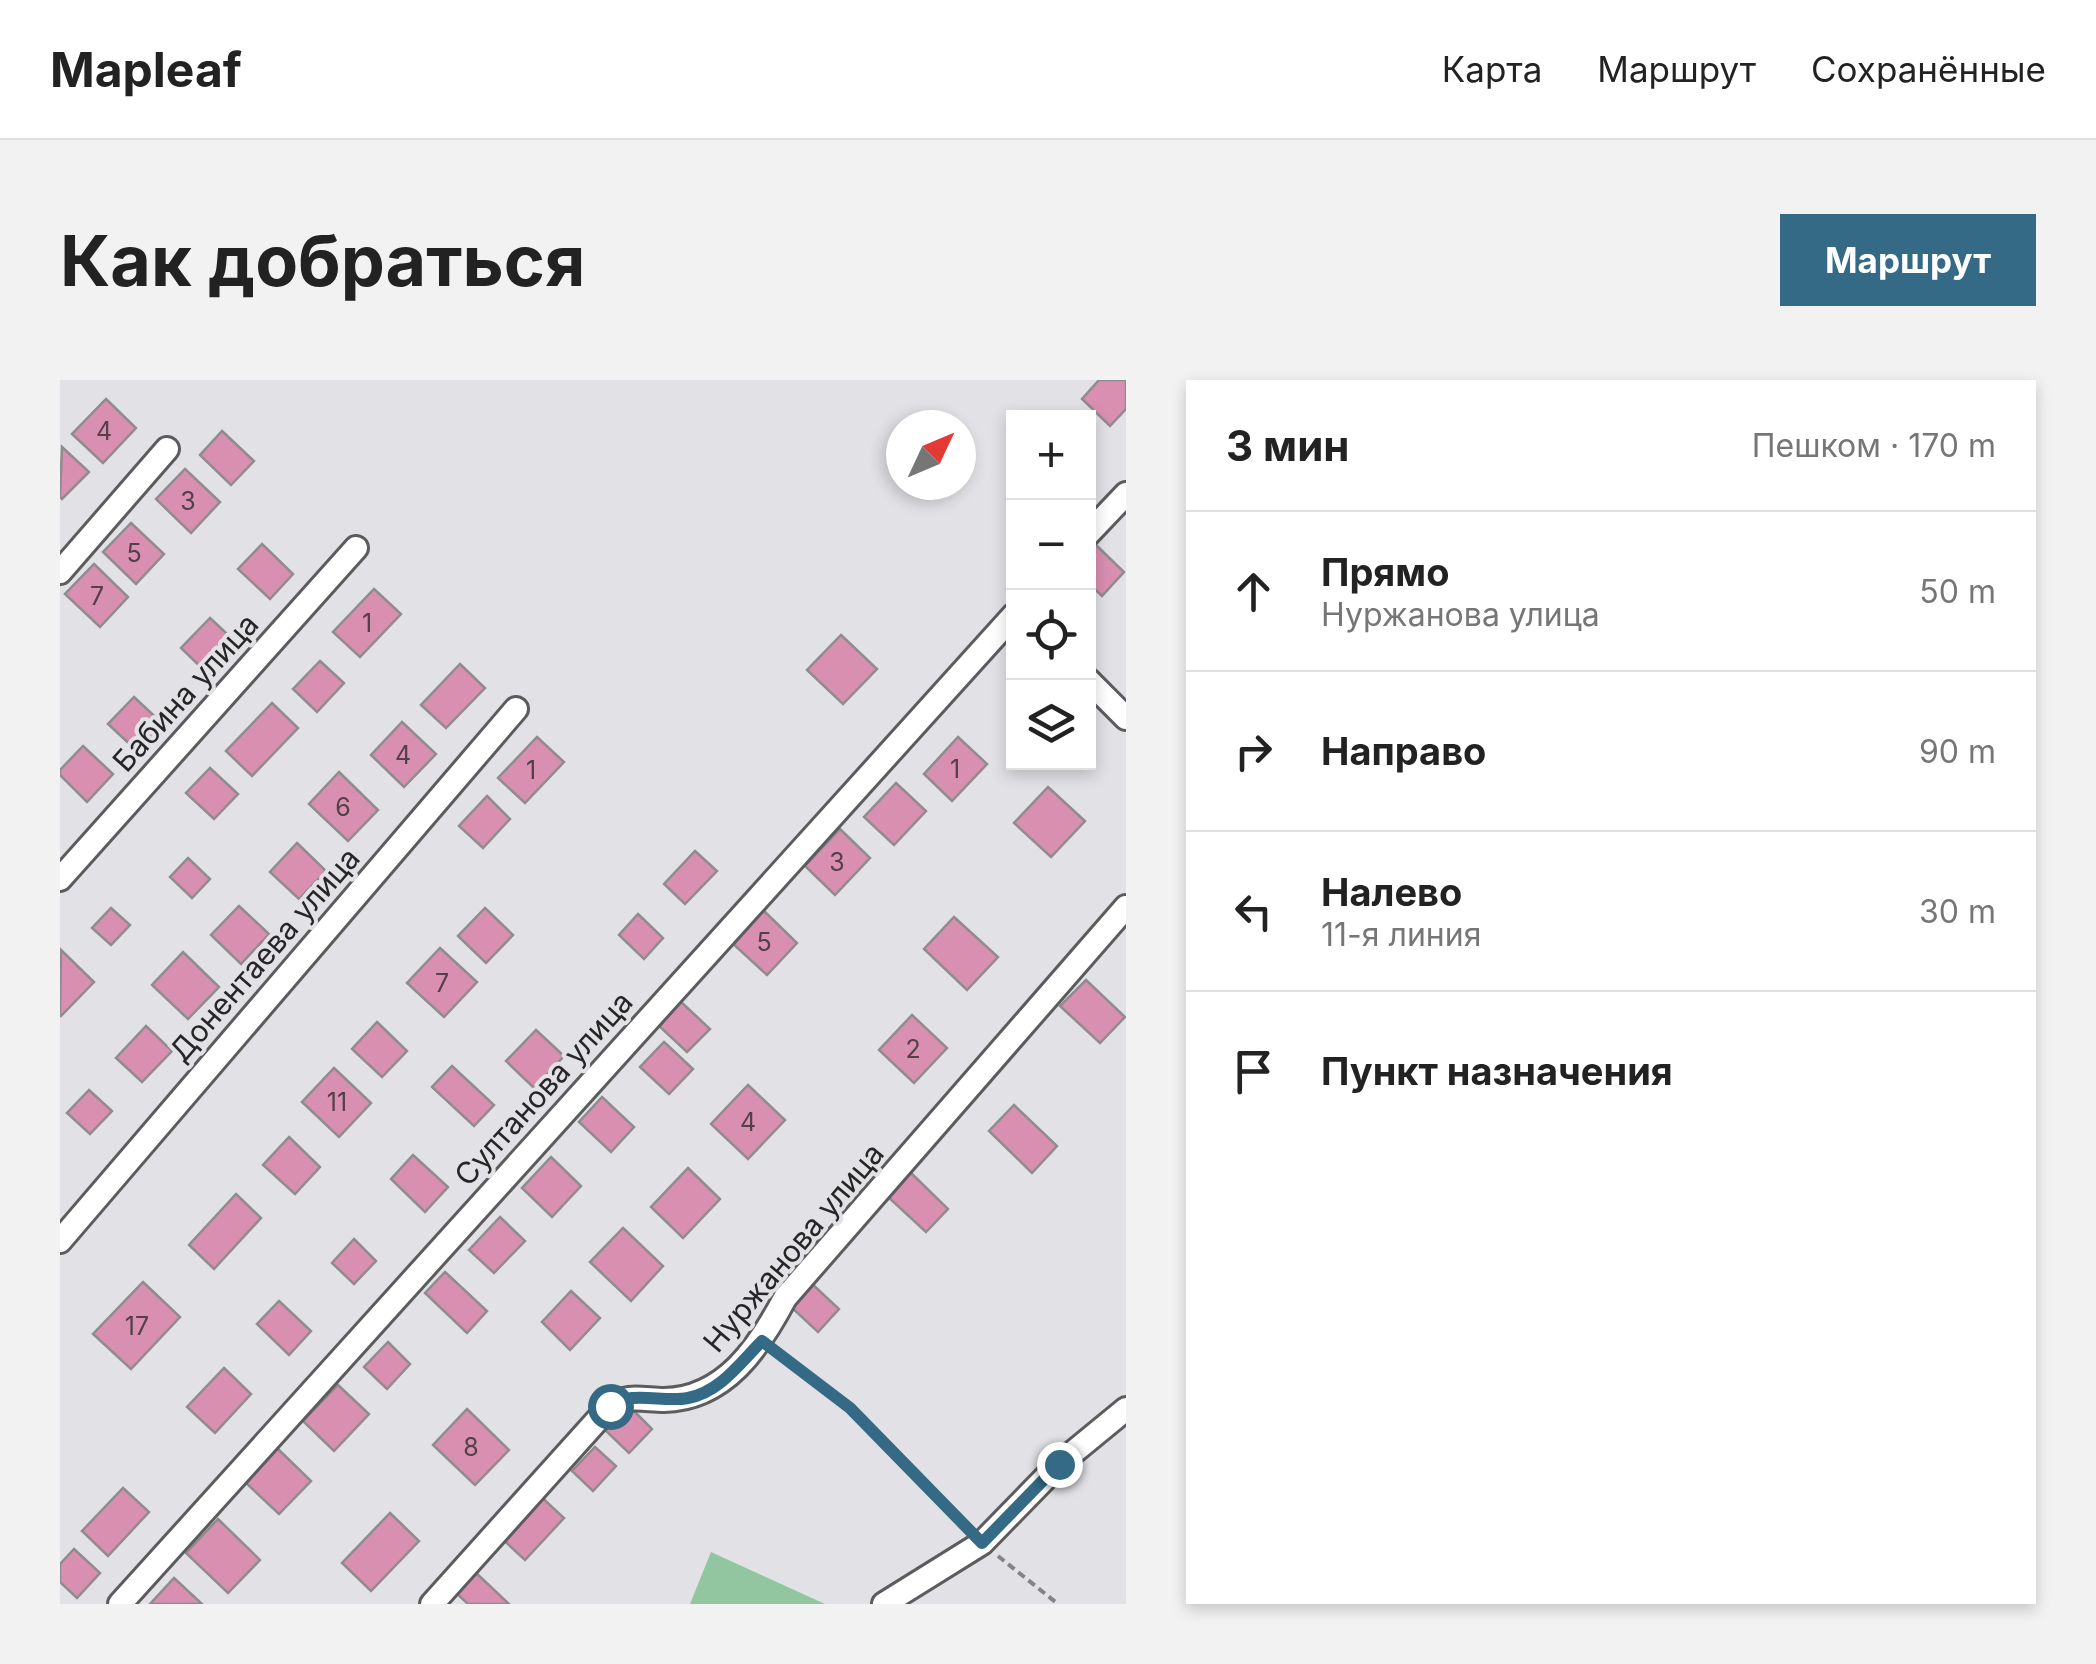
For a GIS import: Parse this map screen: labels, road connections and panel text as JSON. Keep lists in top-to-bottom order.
{
  "streets": {
    "street": [
      "Бабина улица",
      "Донентаева улица",
      "Султанова улица",
      "Нуржанова улица"
    ]
  },
  "house_numbers": [
    "4",
    "3",
    "5",
    "7",
    "1",
    "4",
    "1",
    "1",
    "6",
    "3",
    "5",
    "7",
    "2",
    "11",
    "4",
    "17",
    "8"
  ],
  "north": "top right",
  "page": {
    "header": "Mapleaf",
    "nav": ["Карта", "Маршрут", "Сохранённые"],
    "buttons": "Маршрут",
    "title": "Как добраться",
    "heading": ["3 мин", "Пешком · 170 m"],
    "map_buttons": ["+", "−"],
    "list": [
      ["Прямо", "Нуржанова улица", "50 m"],
      ["Направо", "90 m"],
      ["Налево", "11-я линия", "30 m"],
      "Пункт назначения"
    ]
  }
}
